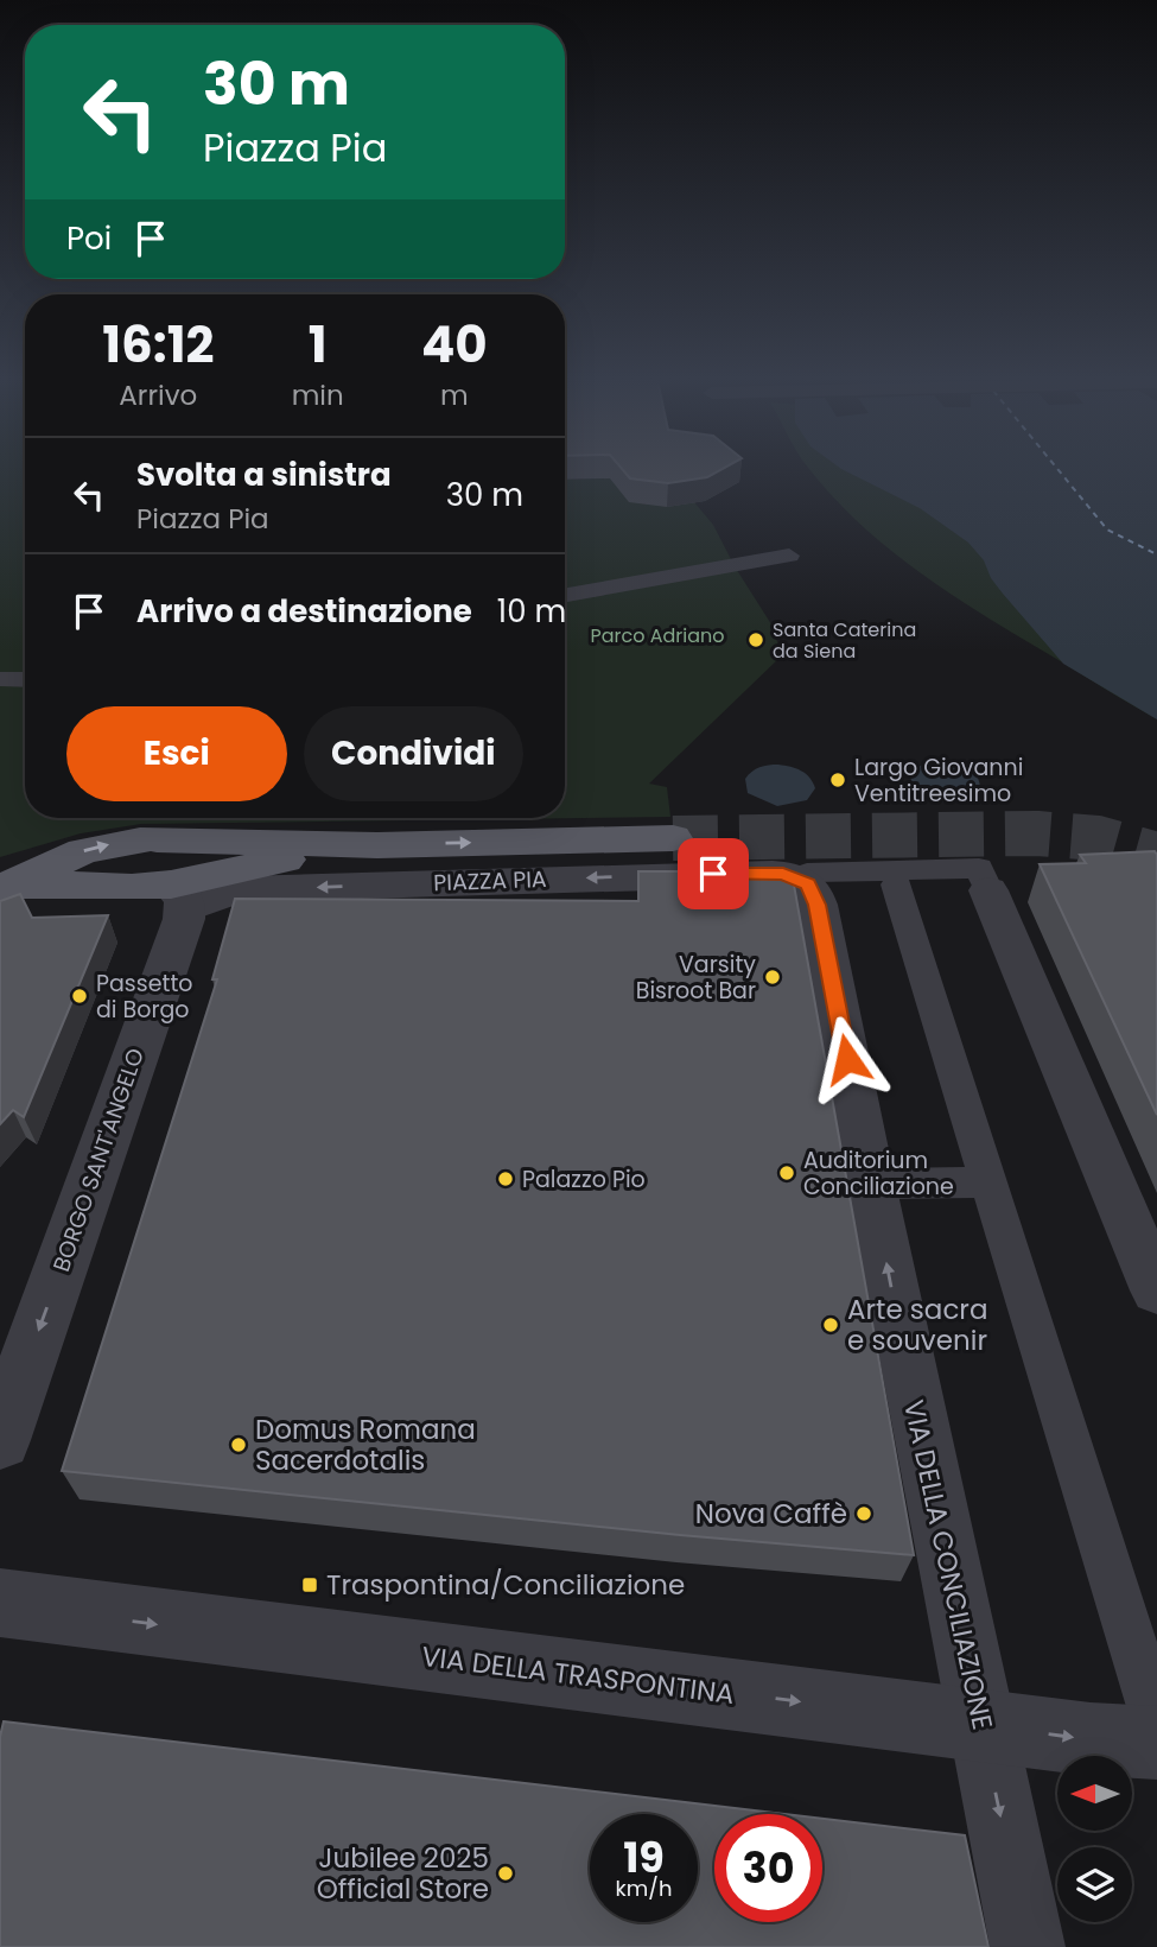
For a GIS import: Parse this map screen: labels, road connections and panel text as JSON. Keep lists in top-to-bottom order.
{
  "streets": {
    "main road": ["PIAZZA PIA"],
    "street": ["BORGO SANT'ANGELO", "VIA DELLA CONCILIAZIONE", "VIA DELLA TRASPONTINA"]
  },
  "crossings": [
    ["PIAZZA PIA", "BORGO SANT'ANGELO"],
    ["PIAZZA PIA", "VIA DELLA CONCILIAZIONE"],
    ["VIA DELLA CONCILIAZIONE", "VIA DELLA TRASPONTINA"]
  ],
  "one_way": ["BORGO SANT'ANGELO", "VIA DELLA TRASPONTINA"],
  "parks": ["Parco Adriano"],
  "places": {
    "other": [
      "Santa Caterina da Siena",
      "Largo Giovanni Ventitreesimo",
      "Varsity Bisroot Bar",
      "Passetto di Borgo",
      "Auditorium Conciliazione",
      "Palazzo Pio",
      "Arte sacra e souvenir",
      "Domus Romana Sacerdotalis",
      "Nova Caffè",
      "Jubilee 2025 Official Store"
    ],
    "transit": ["Traspontina/Conciliazione"]
  },
  "north": "left",
  "page": {
    "turn": ["30 m", "Piazza Pia"],
    "then": "Poi",
    "eta": [
      "16:12",
      "Arrivo",
      "1",
      "min",
      "40",
      "m"
    ],
    "list": [
      {
        "name": "Svolta a sinistra",
        "note": "Piazza Pia",
        "value": "30 m"
      },
      {
        "name": "Arrivo a destinazione",
        "value": "10 m"
      }
    ],
    "buttons": ["Esci", "Condividi"],
    "speed": "19 km/h",
    "limit": "30"
  }
}
